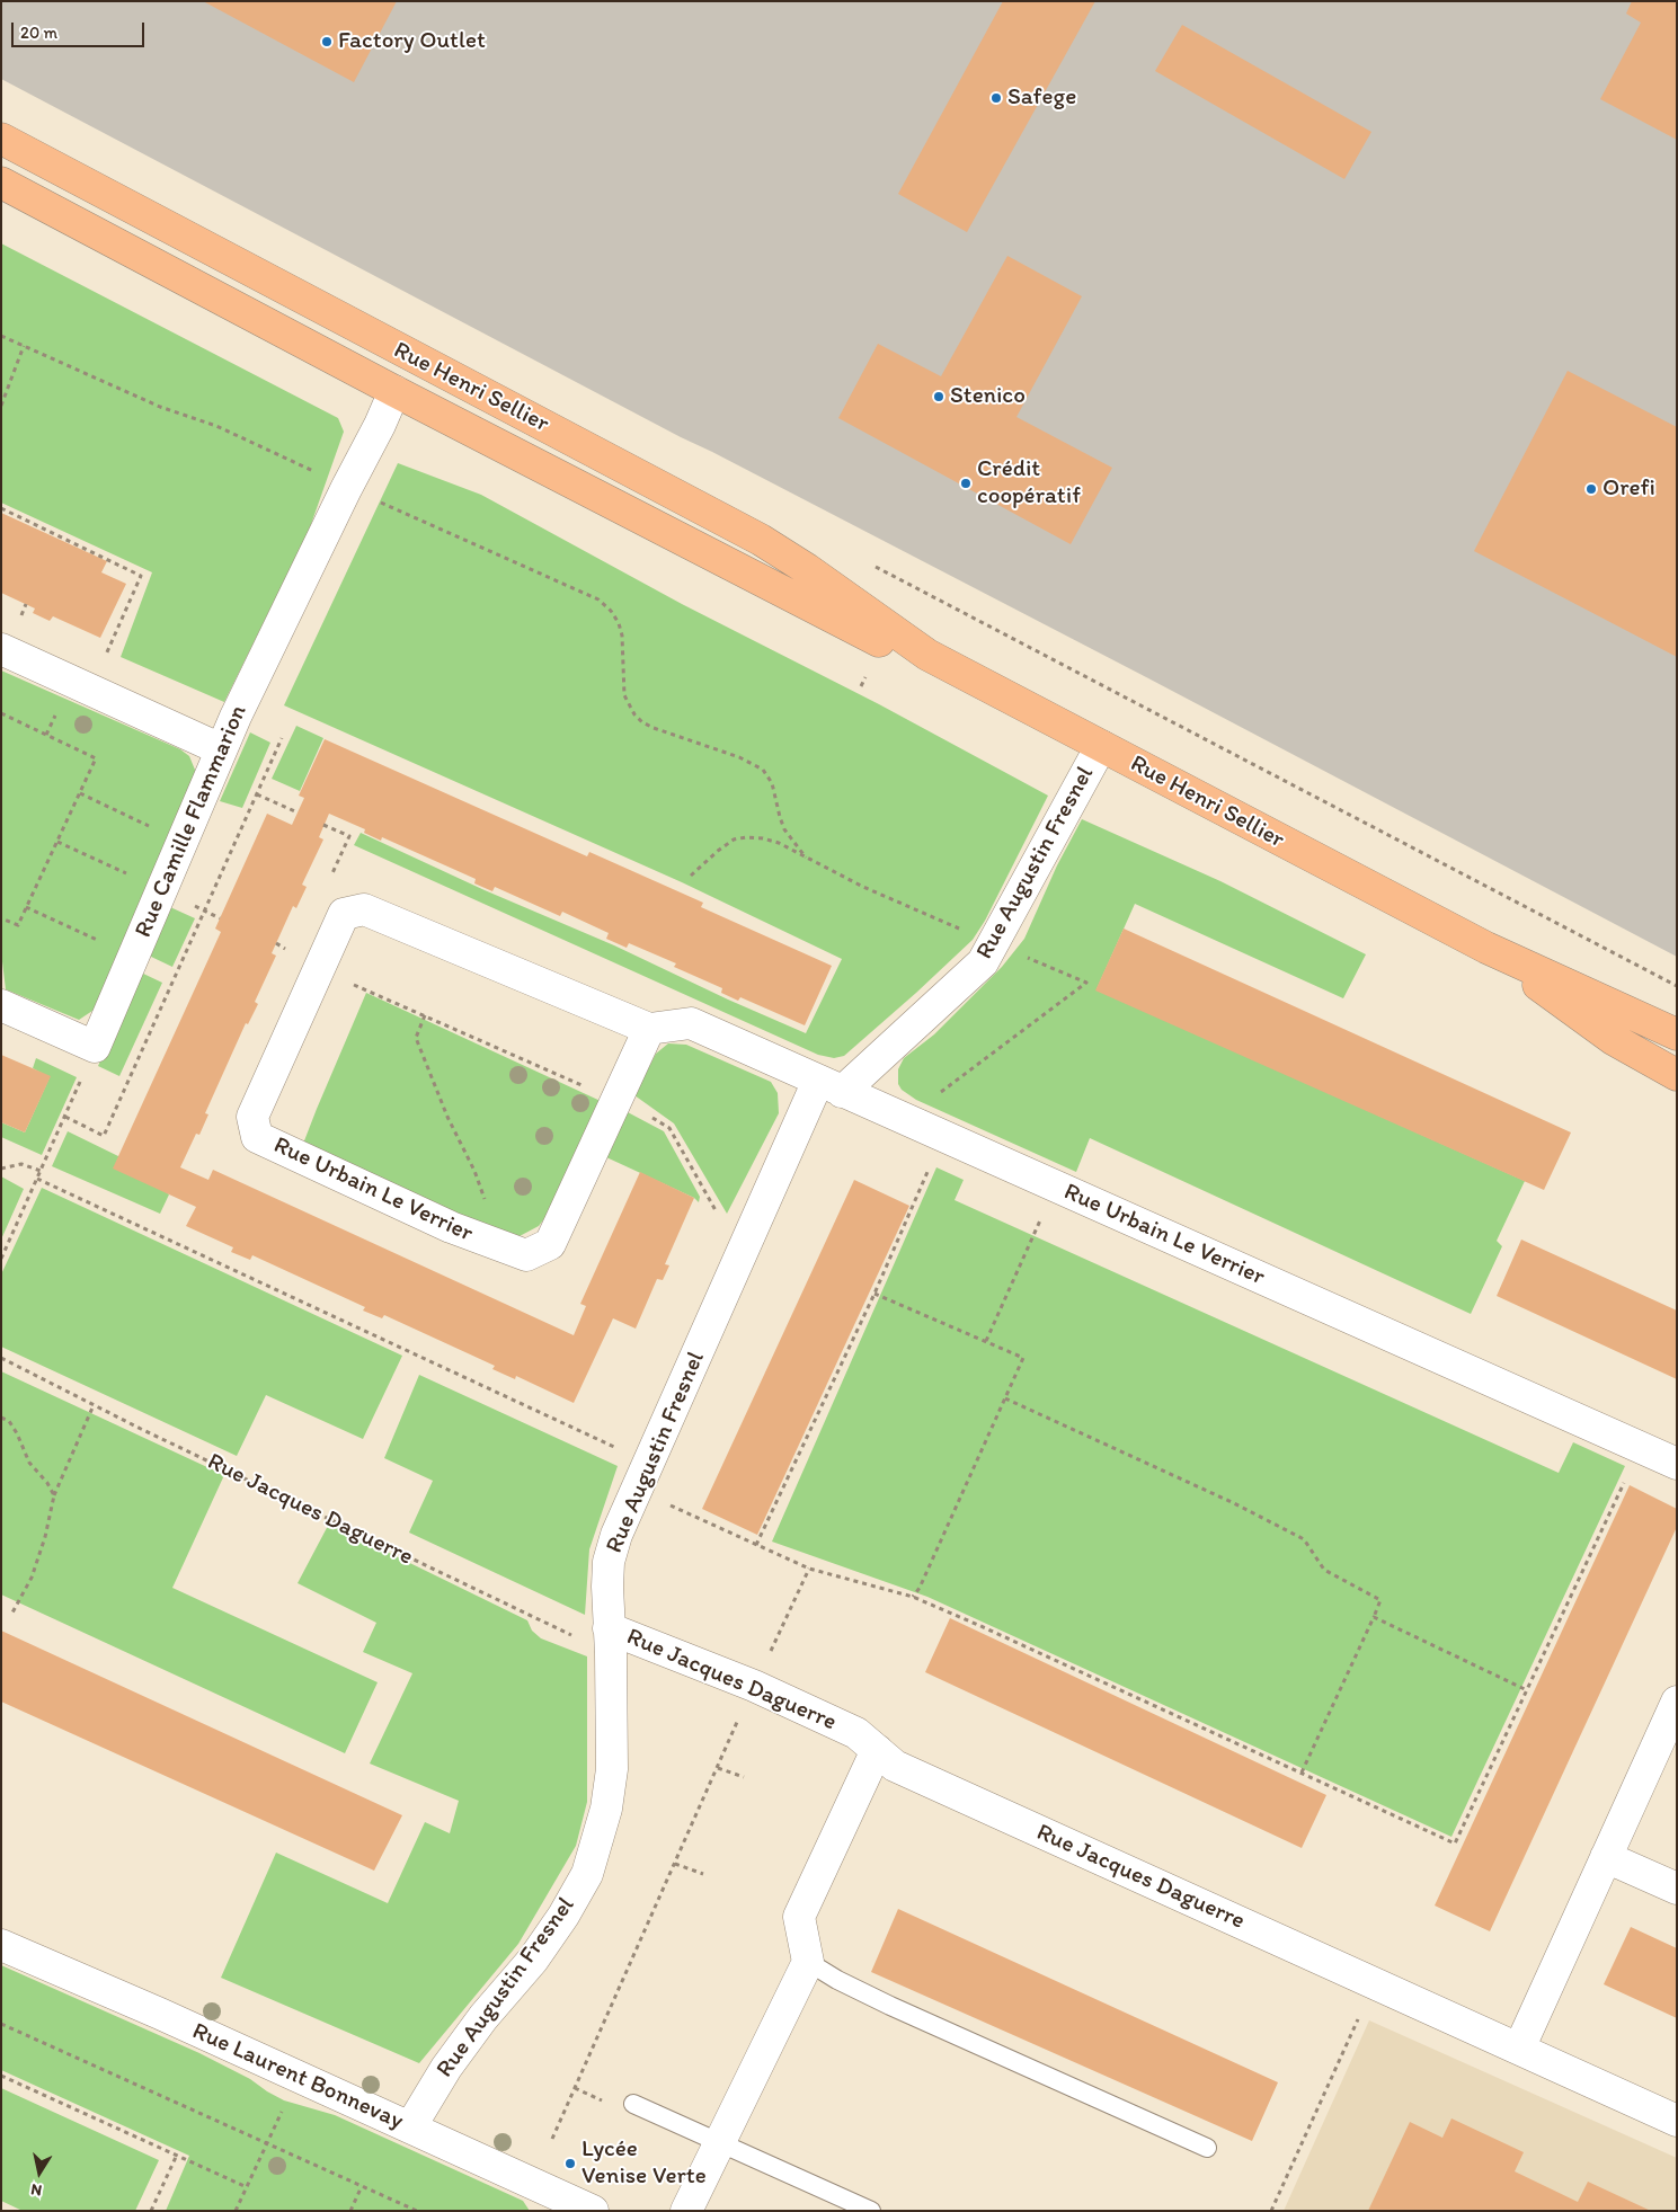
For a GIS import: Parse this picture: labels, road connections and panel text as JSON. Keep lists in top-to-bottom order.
{
  "streets": {
    "main road": ["Rue Henri Sellier"],
    "street": [
      "Rue Camille Flammarion",
      "Rue Augustin Fresnel",
      "Rue Urbain Le Verrier",
      "Rue Jacques Daguerre",
      "Rue Laurent Bonnevay"
    ]
  },
  "crossings": [
    ["Rue Henri Sellier", "Rue Camille Flammarion"],
    ["Rue Henri Sellier", "Rue Augustin Fresnel"],
    ["Rue Augustin Fresnel", "Rue Urbain Le Verrier"],
    ["Rue Augustin Fresnel", "Rue Jacques Daguerre"],
    ["Rue Augustin Fresnel", "Rue Laurent Bonnevay"]
  ],
  "places": [
    "Factory Outlet",
    "Safege",
    "Stenico",
    "Crédit coopératif",
    "Orefi",
    "Lycée Venise Verte"
  ],
  "scale_bar": "20 m",
  "north": "bottom"
}
